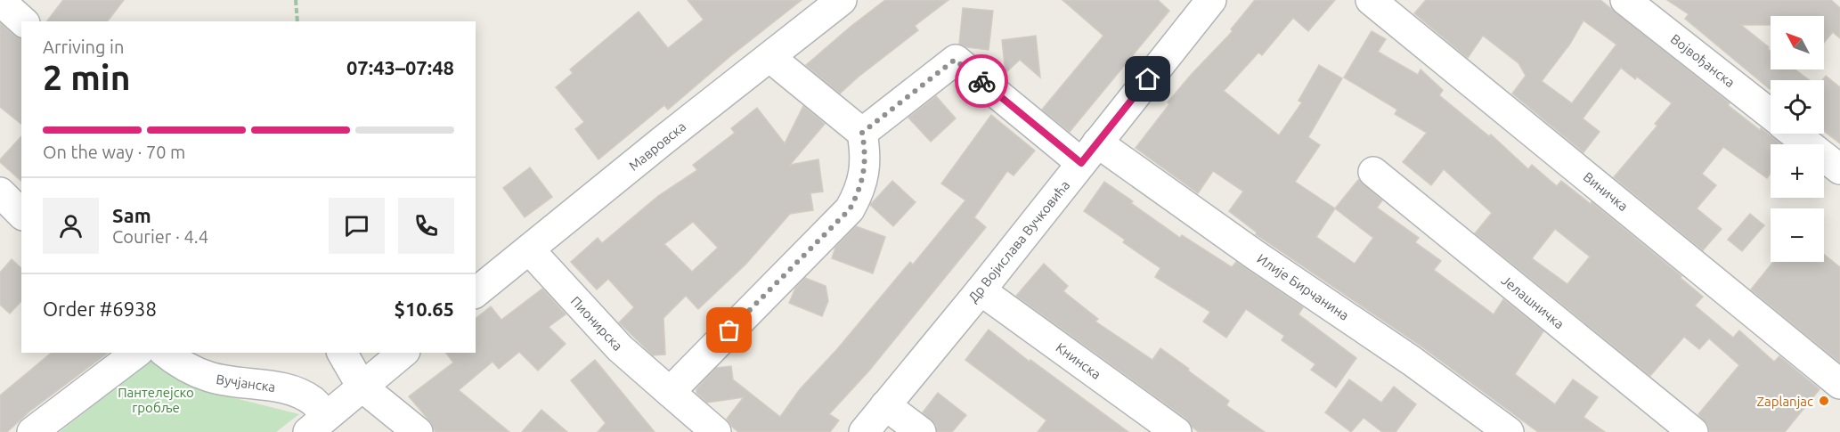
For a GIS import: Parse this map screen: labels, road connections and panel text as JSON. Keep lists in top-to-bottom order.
{
  "streets": {
    "street": [
      "Војвођанска",
      "Мавровска",
      "Виничка",
      "Др Војислава Вучковића",
      "Илије Бирчанина",
      "Јелашничка",
      "Пионирска",
      "Книнска",
      "Вучјанска"
    ]
  },
  "crossings": [
    ["Мавровска", "Пионирска"],
    ["Др Војислава Вучковића", "Илије Бирчанина"],
    ["Др Војислава Вучковића", "Книнска"]
  ],
  "parks": ["Пантелејско гробље"],
  "places": ["Zaplanjac"],
  "north": "top left",
  "page": {
    "map_buttons": ["+", "−"],
    "heading": ["2 min", "Arriving in", "07:43–07:48"],
    "panel": [
      "Sam",
      "Courier · 4.4",
      "Order #6938",
      "$10.65"
    ],
    "bar": "On the way · 70 m"
  }
}
